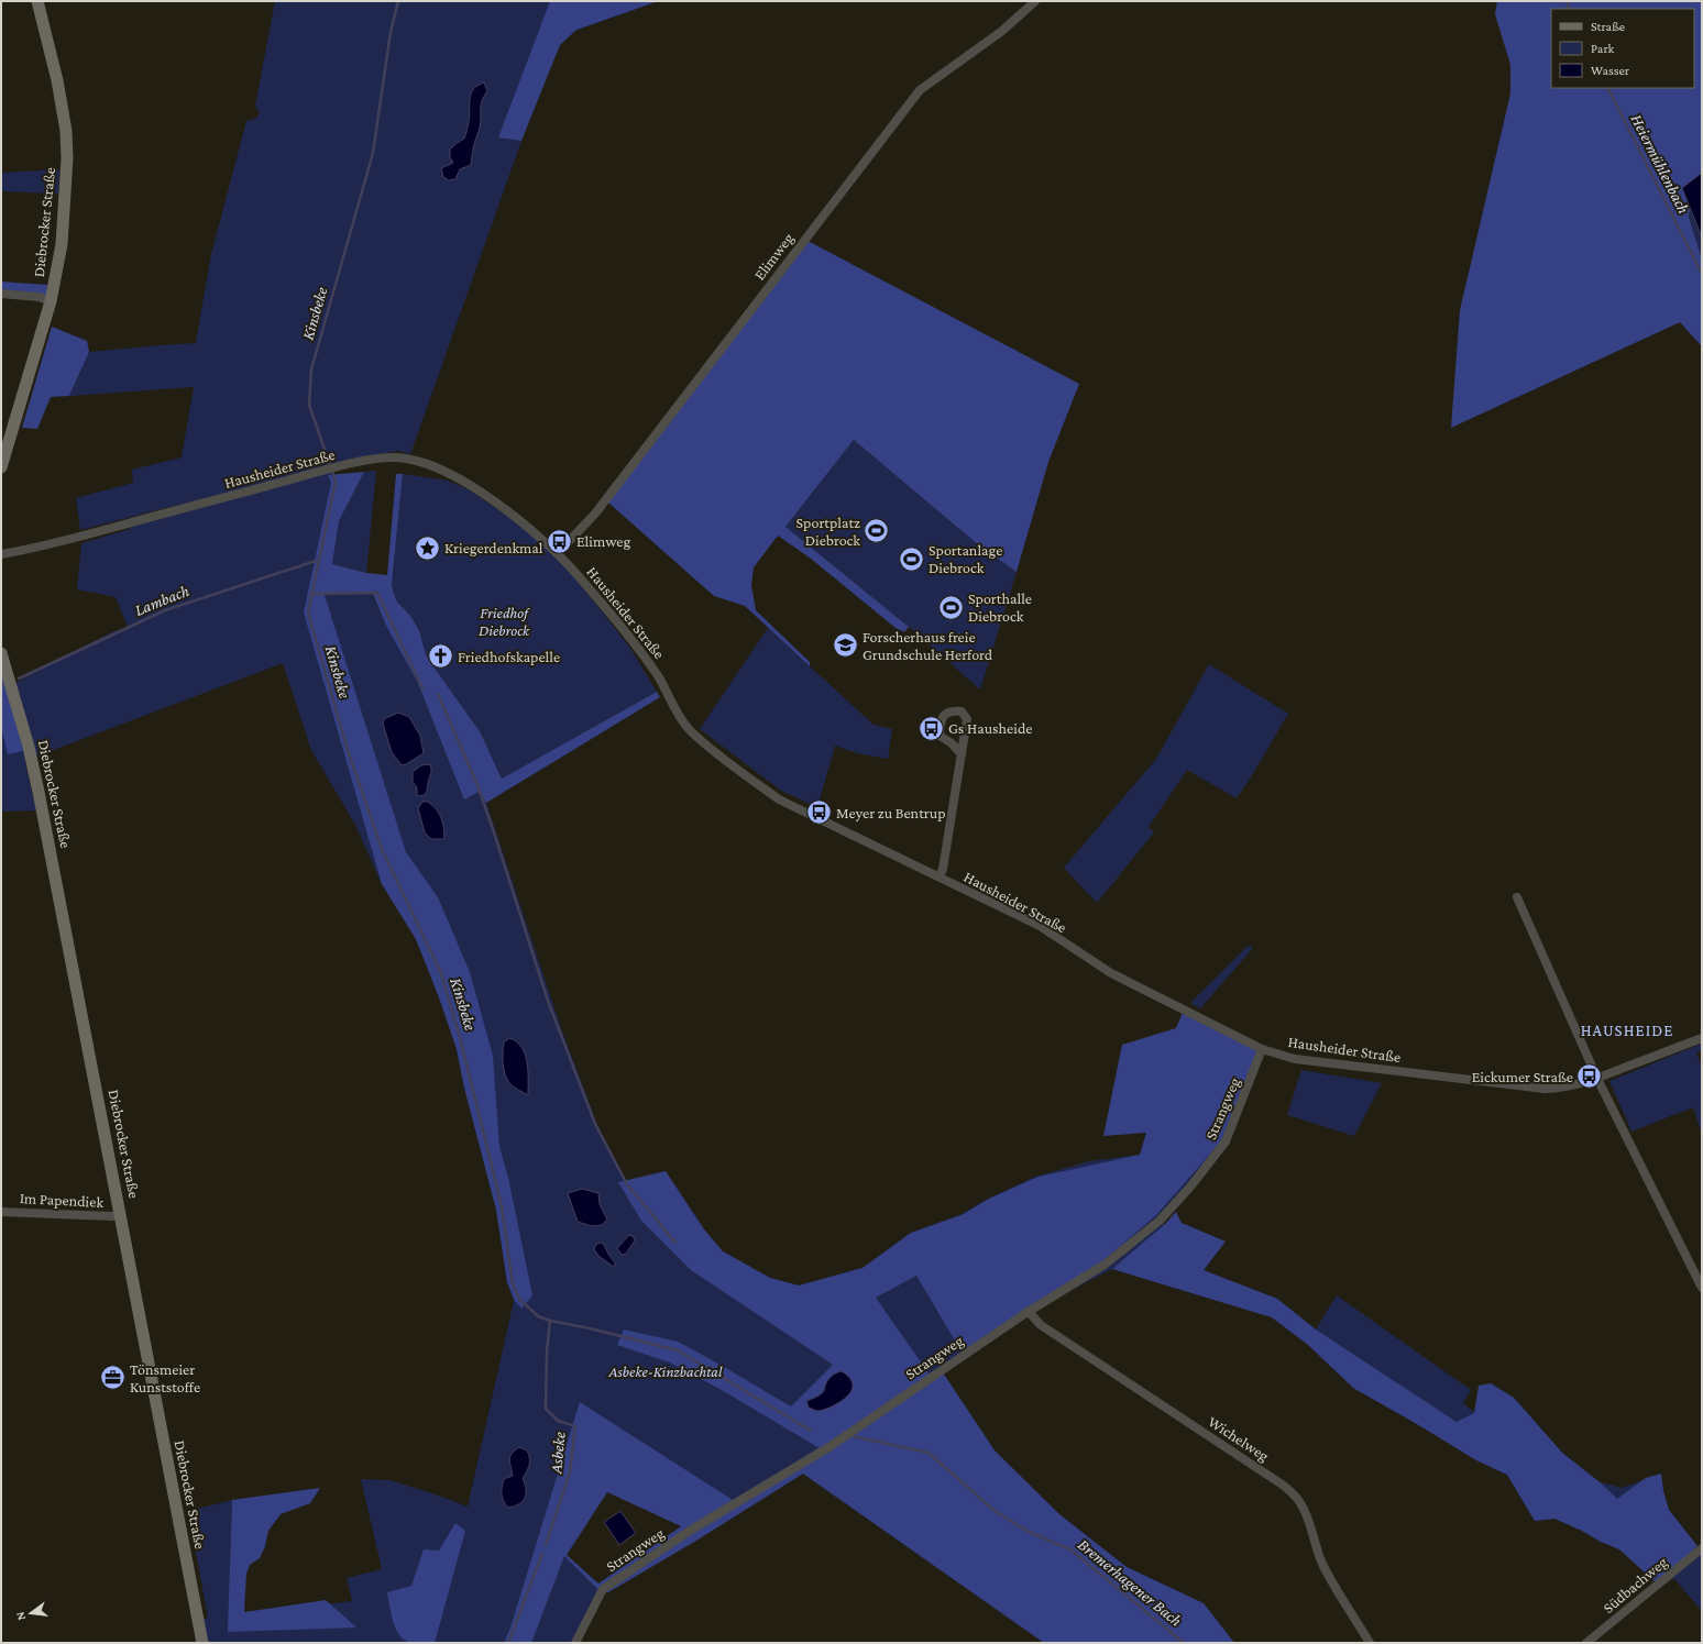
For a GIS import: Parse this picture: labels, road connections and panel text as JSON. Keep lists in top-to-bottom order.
{
  "streets": {
    "main road": ["Diebrocker Straße"],
    "street": [
      "Elimweg",
      "Hausheider Straße",
      "Strangweg",
      "Im Papendiek",
      "Wichelweg",
      "Südbachweg"
    ]
  },
  "crossings": [
    ["Diebrocker Straße", "Im Papendiek"],
    ["Elimweg", "Hausheider Straße"],
    ["Hausheider Straße", "Strangweg"],
    ["Strangweg", "Wichelweg"]
  ],
  "districts": ["HAUSHEIDE"],
  "water": [
    "Heiermühlenbach",
    "Kinsbeke",
    "Lambach",
    "Asbeke",
    "Bremerhagener Bach"
  ],
  "parks": ["Friedhof Diebrock", "Asbeke-Kinzbachtal"],
  "places": {
    "sports": ["Sportplatz Diebrock", "Sportanlage Diebrock", "Sporthalle Diebrock"],
    "bus stop": [
      "Elimweg",
      "Gs Hausheide",
      "Meyer zu Bentrup",
      "Eickumer Straße"
    ],
    "place": ["Kriegerdenkmal"],
    "school or university": ["Forscherhaus freie Grundschule Herford"],
    "church": ["Friedhofskapelle"],
    "office": ["Tönsmeier Kunststoffe"]
  },
  "legend": ["Straße", "Park", "Wasser"],
  "north": "left"
}
